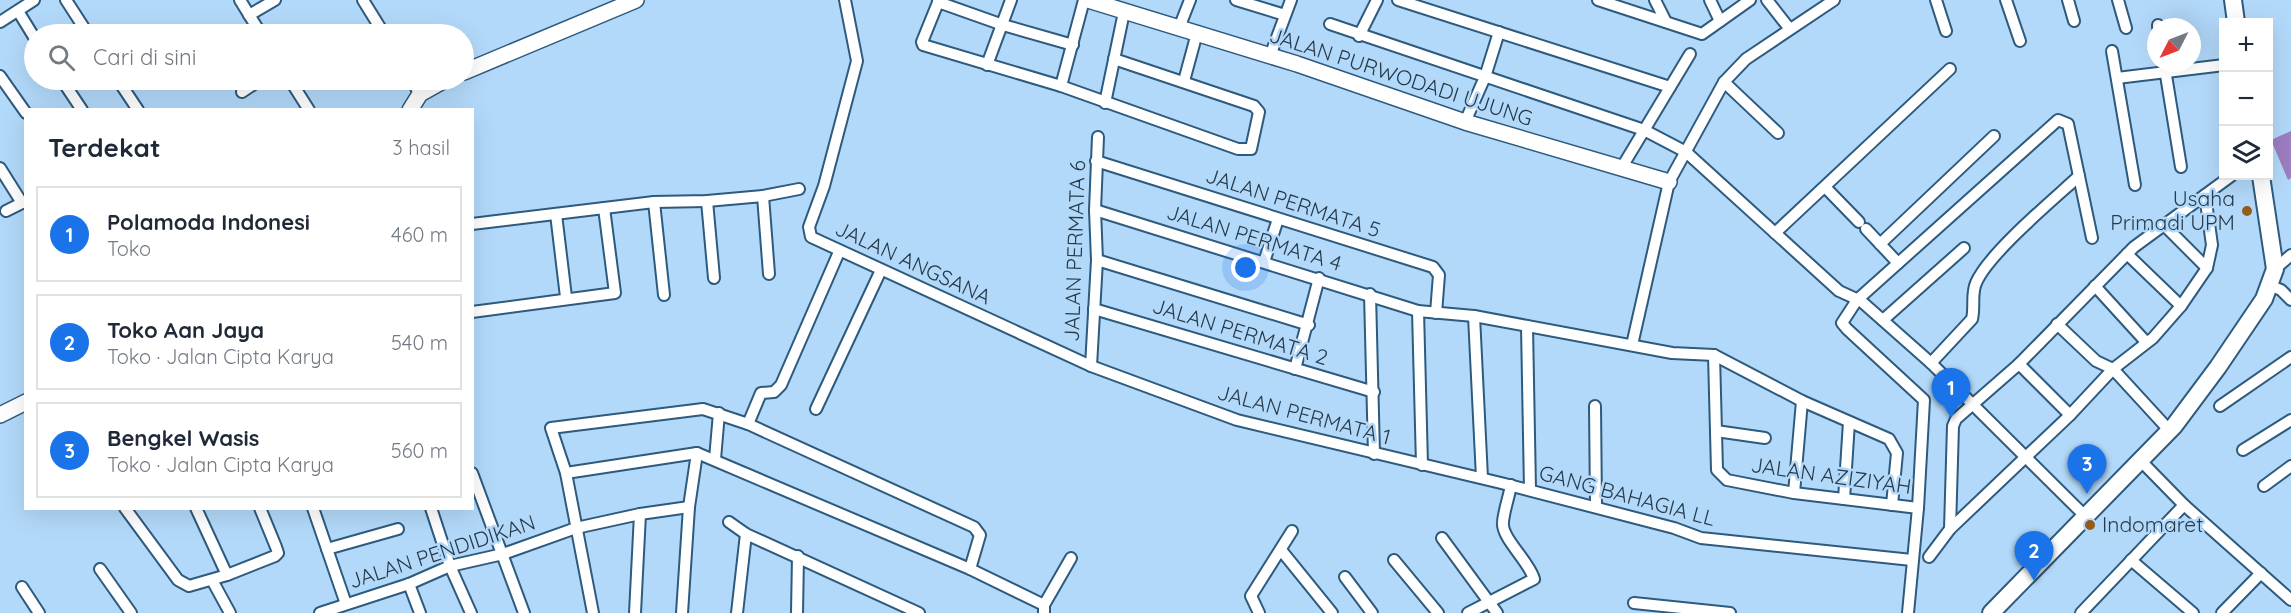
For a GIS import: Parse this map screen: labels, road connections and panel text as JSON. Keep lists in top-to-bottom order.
{
  "streets": {
    "street": [
      "JALAN PURWODADI UJUNG",
      "JALAN PERMATA 5",
      "JALAN PERMATA 4",
      "JALAN PERMATA 6",
      "JALAN ANGSANA",
      "JALAN PERMATA 2",
      "JALAN PERMATA 1",
      "JALAN AZIZIYAH",
      "GANG BAHAGIA LL",
      "JALAN PENDIDIKAN"
    ]
  },
  "crossings": [
    ["JALAN PERMATA 5", "JALAN PERMATA 4"],
    ["JALAN PERMATA 5", "JALAN PERMATA 6"],
    ["JALAN PERMATA 4", "JALAN PERMATA 6"],
    ["JALAN PERMATA 4", "JALAN AZIZIYAH"],
    ["JALAN PERMATA 6", "JALAN ANGSANA"],
    ["JALAN PERMATA 6", "JALAN PERMATA 2"],
    ["JALAN PERMATA 6", "JALAN PERMATA 1"],
    ["JALAN ANGSANA", "JALAN PERMATA 1"],
    ["JALAN PERMATA 1", "GANG BAHAGIA LL"],
    ["JALAN AZIZIYAH", "GANG BAHAGIA LL"]
  ],
  "places": ["Usaha Primadi UPM", "Indomaret"],
  "north": "bottom left",
  "page": {
    "map_buttons": ["+", "−"],
    "search": "Cari di sini",
    "heading": ["Terdekat", "3 hasil"],
    "list": [
      {
        "mark": "1",
        "name": "Polamoda Indonesi",
        "note": "Toko",
        "value": "460 m"
      },
      {
        "mark": "2",
        "name": "Toko Aan Jaya",
        "note": "Toko · Jalan Cipta Karya",
        "value": "540 m"
      },
      {
        "mark": "3",
        "name": "Bengkel Wasis",
        "note": "Toko · Jalan Cipta Karya",
        "value": "560 m"
      }
    ],
    "pins": ["1", "3", "2"]
  }
}
